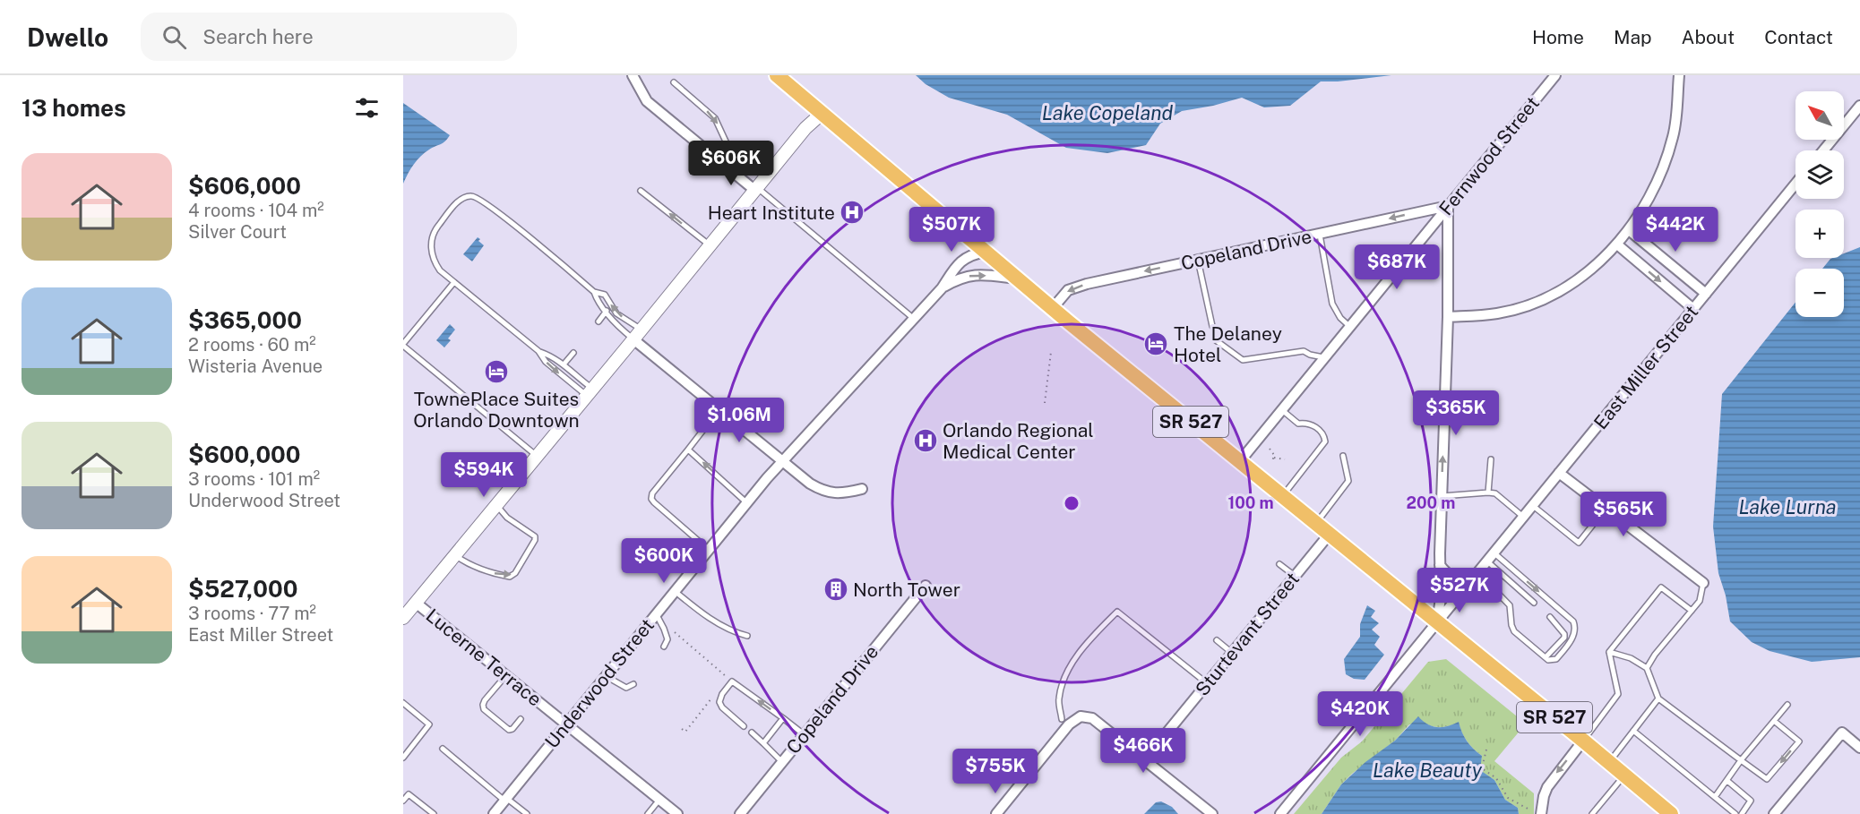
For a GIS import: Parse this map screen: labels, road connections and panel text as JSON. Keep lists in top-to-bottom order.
{
  "streets": {
    "main road": ["SR 527"],
    "street": [
      "Fernwood Street",
      "Copeland Drive",
      "East Miller Street",
      "Sturtevant Street",
      "Lucerne Terrace",
      "Underwood Street"
    ]
  },
  "crossings": [
    ["Fernwood Street", "Copeland Drive"],
    ["Fernwood Street", "SR 527"],
    ["Copeland Drive", "SR 527"],
    ["SR 527", "Sturtevant Street"],
    ["SR 527", "Underwood Street"],
    ["Lucerne Terrace", "Underwood Street"]
  ],
  "one_way": ["Copeland Drive"],
  "water": ["Lake Copeland", "Lake Lurna", "Lake Beauty"],
  "places": {
    "hospital": ["Heart Institute", "Orlando Regional Medical Center"],
    "hotel": ["The Delaney Hotel", "TownePlace Suites Orlando Downtown"],
    "building": ["North Tower"]
  },
  "north": "top left",
  "page": {
    "header": "Dwello",
    "search": "Search here",
    "nav": [
      "Home",
      "Map",
      "About",
      "Contact"
    ],
    "heading": "13 homes",
    "map_buttons": ["+", "−"],
    "list": [
      {
        "name": "$606,000",
        "note": "4 rooms · 104 m² · Silver Court"
      },
      {
        "name": "$365,000",
        "note": "2 rooms · 60 m² · Wisteria Avenue"
      },
      {
        "name": "$600,000",
        "note": "3 rooms · 101 m² · Underwood Street"
      },
      {
        "name": "$527,000",
        "note": "3 rooms · 77 m² · East Miller Street"
      }
    ],
    "price": [
      "$606K",
      "$507K",
      "$442K",
      "$687K",
      "$365K",
      "$1.06M",
      "$594K",
      "$565K",
      "$600K",
      "$527K",
      "$420K",
      "$466K",
      "$755K"
    ]
  },
  "rings": ["100 m", "200 m"]
}
